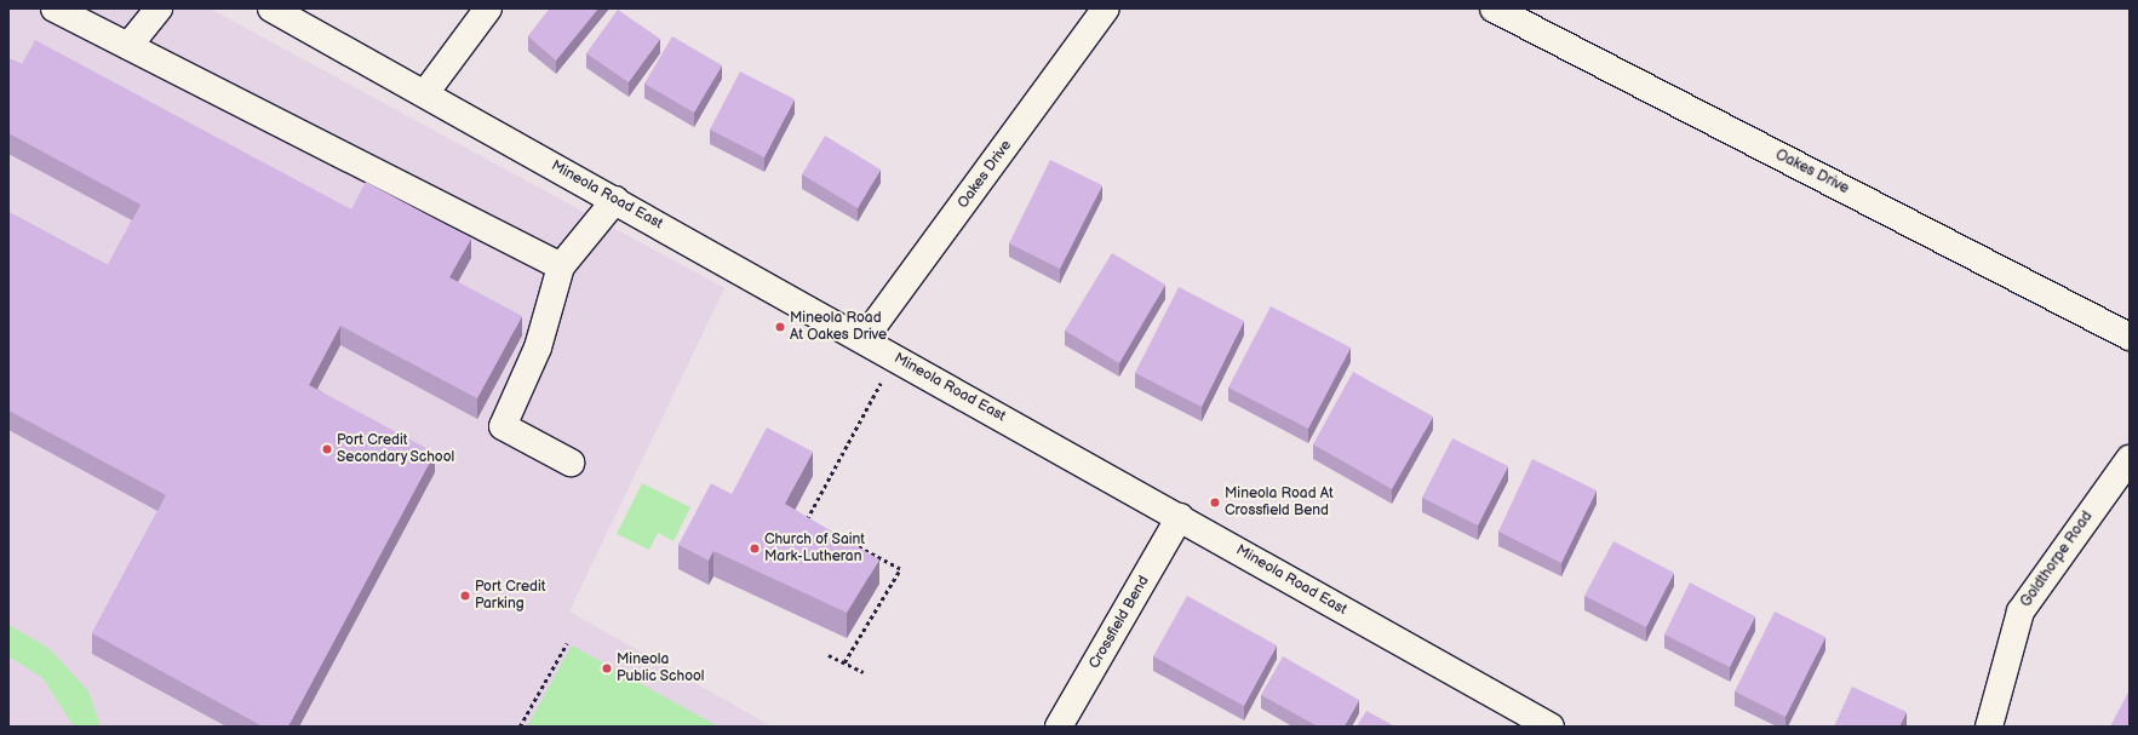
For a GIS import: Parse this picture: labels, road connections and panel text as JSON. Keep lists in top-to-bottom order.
{
  "streets": {
    "street": [
      "Oakes Drive",
      "Mineola Road East",
      "Goldthorpe Road",
      "Crossfield Bend"
    ]
  },
  "crossings": [
    ["Oakes Drive", "Mineola Road East"],
    ["Mineola Road East", "Crossfield Bend"]
  ],
  "places": [
    "Mineola Road At Oakes Drive",
    "Port Credit Secondary School",
    "Mineola Road At Crossfield Bend",
    "Church of Saint Mark-Lutheran",
    "Port Credit Parking",
    "Mineola Public School"
  ]
}
